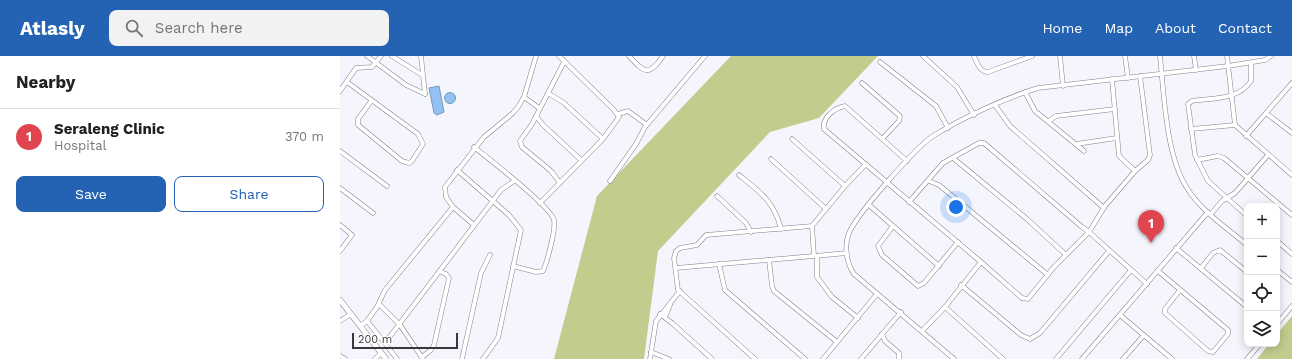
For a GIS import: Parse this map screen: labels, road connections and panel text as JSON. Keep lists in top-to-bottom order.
{
  "scale_bar": "200 m",
  "page": {
    "header": "Atlasly",
    "search": "Search here",
    "nav": [
      "Home",
      "Map",
      "About",
      "Contact"
    ],
    "heading": "Nearby",
    "list": [
      {
        "mark": "1",
        "name": "Seraleng Clinic",
        "note": "Hospital",
        "value": "370 m"
      }
    ],
    "buttons": ["Save", "Share"],
    "map_buttons": ["+", "−"],
    "pins": "1",
    "scale": "200 m"
  }
}
